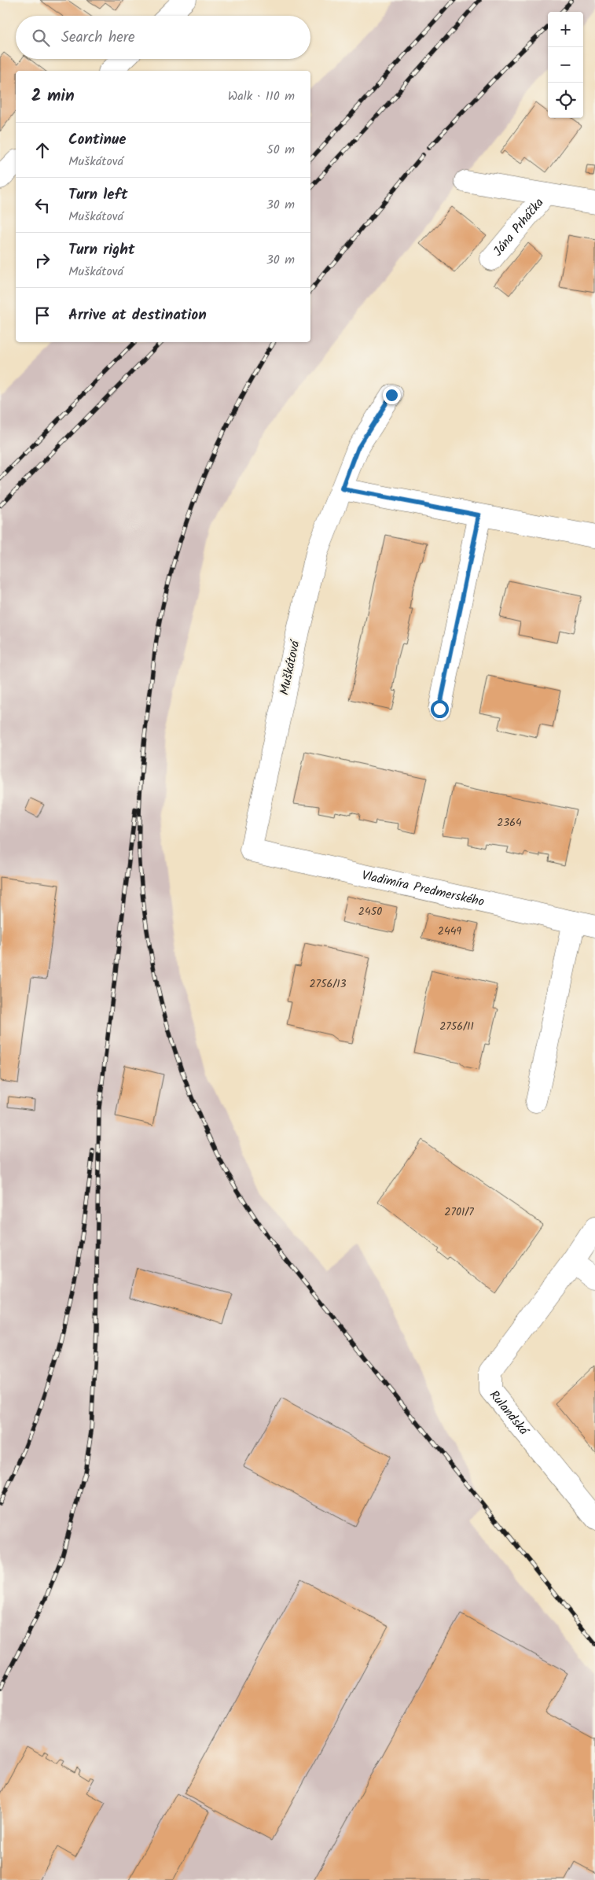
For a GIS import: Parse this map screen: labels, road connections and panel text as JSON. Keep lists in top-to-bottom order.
{
  "streets": {
    "street": [
      "Jána Prháčka",
      "Muškátová",
      "Vladimíra Predmerského",
      "Rulandská"
    ]
  },
  "crossings": [
    ["Muškátová", "Vladimíra Predmerského"]
  ],
  "house_numbers": [
    "2364",
    "2450",
    "2449",
    "2756/13",
    "2756/11",
    "2701/7"
  ],
  "page": {
    "map_buttons": ["+", "−"],
    "search": "Search here",
    "heading": ["2 min", "Walk · 110 m"],
    "list": [
      ["Continue", "Muškátová", "50 m"],
      ["Turn left", "Muškátová", "30 m"],
      ["Turn right", "Muškátová", "30 m"],
      "Arrive at destination"
    ]
  }
}
